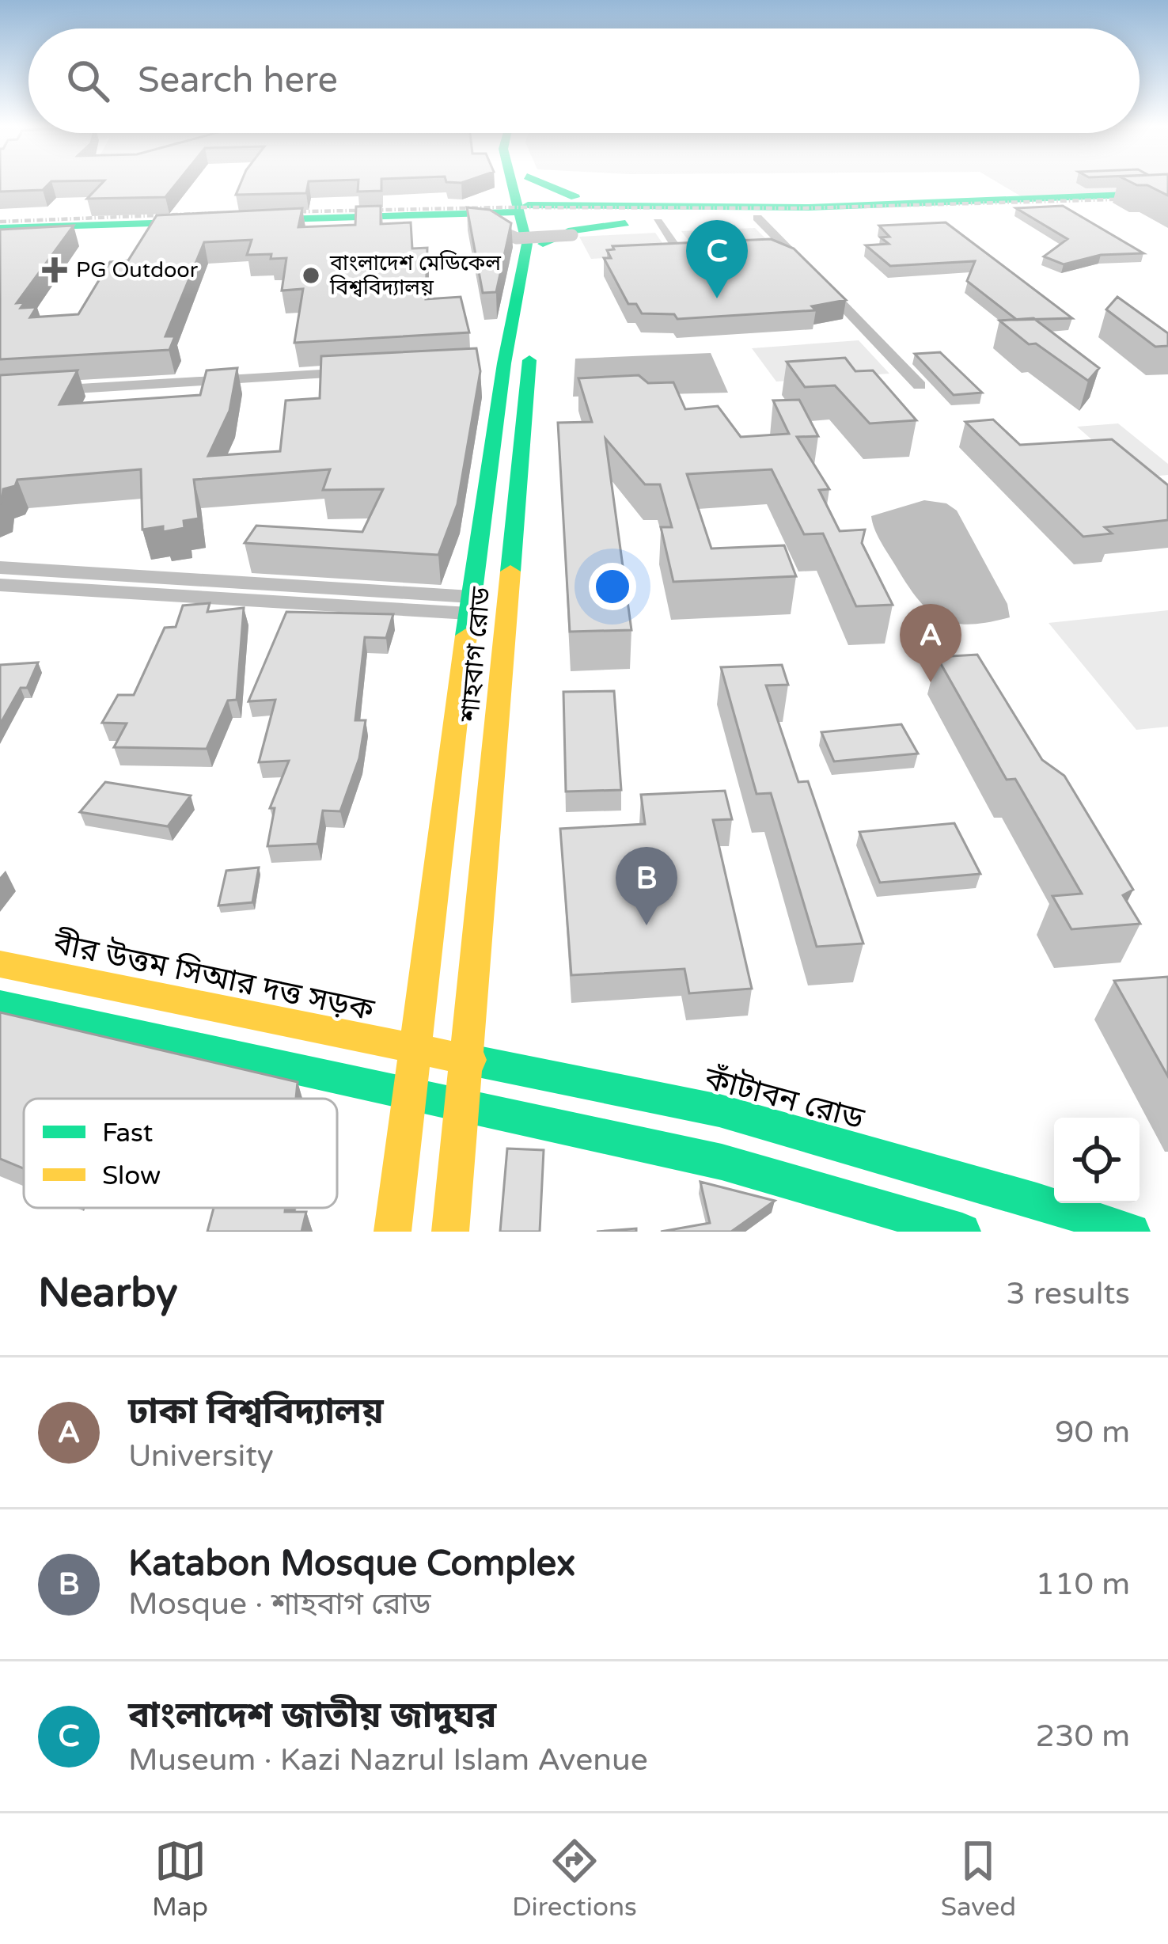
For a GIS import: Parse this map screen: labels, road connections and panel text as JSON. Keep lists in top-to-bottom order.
{
  "streets": {
    "main road": ["শাহবাগ রোড", "বীর উত্তম সিআর দত্ত সড়ক", "কাঁটাবন রোড"]
  },
  "crossings": [
    ["শাহবাগ রোড", "বীর উত্তম সিআর দত্ত সড়ক"],
    ["শাহবাগ রোড", "কাঁটাবন রোড"],
    ["বীর উত্তম সিআর দত্ত সড়ক", "কাঁটাবন রোড"]
  ],
  "places": {
    "health": ["PG Outdoor"],
    "other": ["বাংলাদেশ মেডিকেল বিশ্ববিদ্যালয়"]
  },
  "legend": ["Fast", "Slow"],
  "page": {
    "search": "Search here",
    "pins": ["C", "A", "B"],
    "heading": ["Nearby", "3 results"],
    "list": [
      {
        "mark": "A",
        "name": "ঢাকা বিশ্ববিদ্যালয়",
        "note": "University",
        "value": "90 m"
      },
      {
        "mark": "B",
        "name": "Katabon Mosque Complex",
        "note": "Mosque · শাহবাগ রোড",
        "value": "110 m"
      },
      {
        "mark": "C",
        "name": "বাংলাদেশ জাতীয় জাদুঘর",
        "note": "Museum · Kazi Nazrul Islam Avenue",
        "value": "230 m"
      }
    ],
    "nav": ["Map", "Directions", "Saved"]
  }
}
